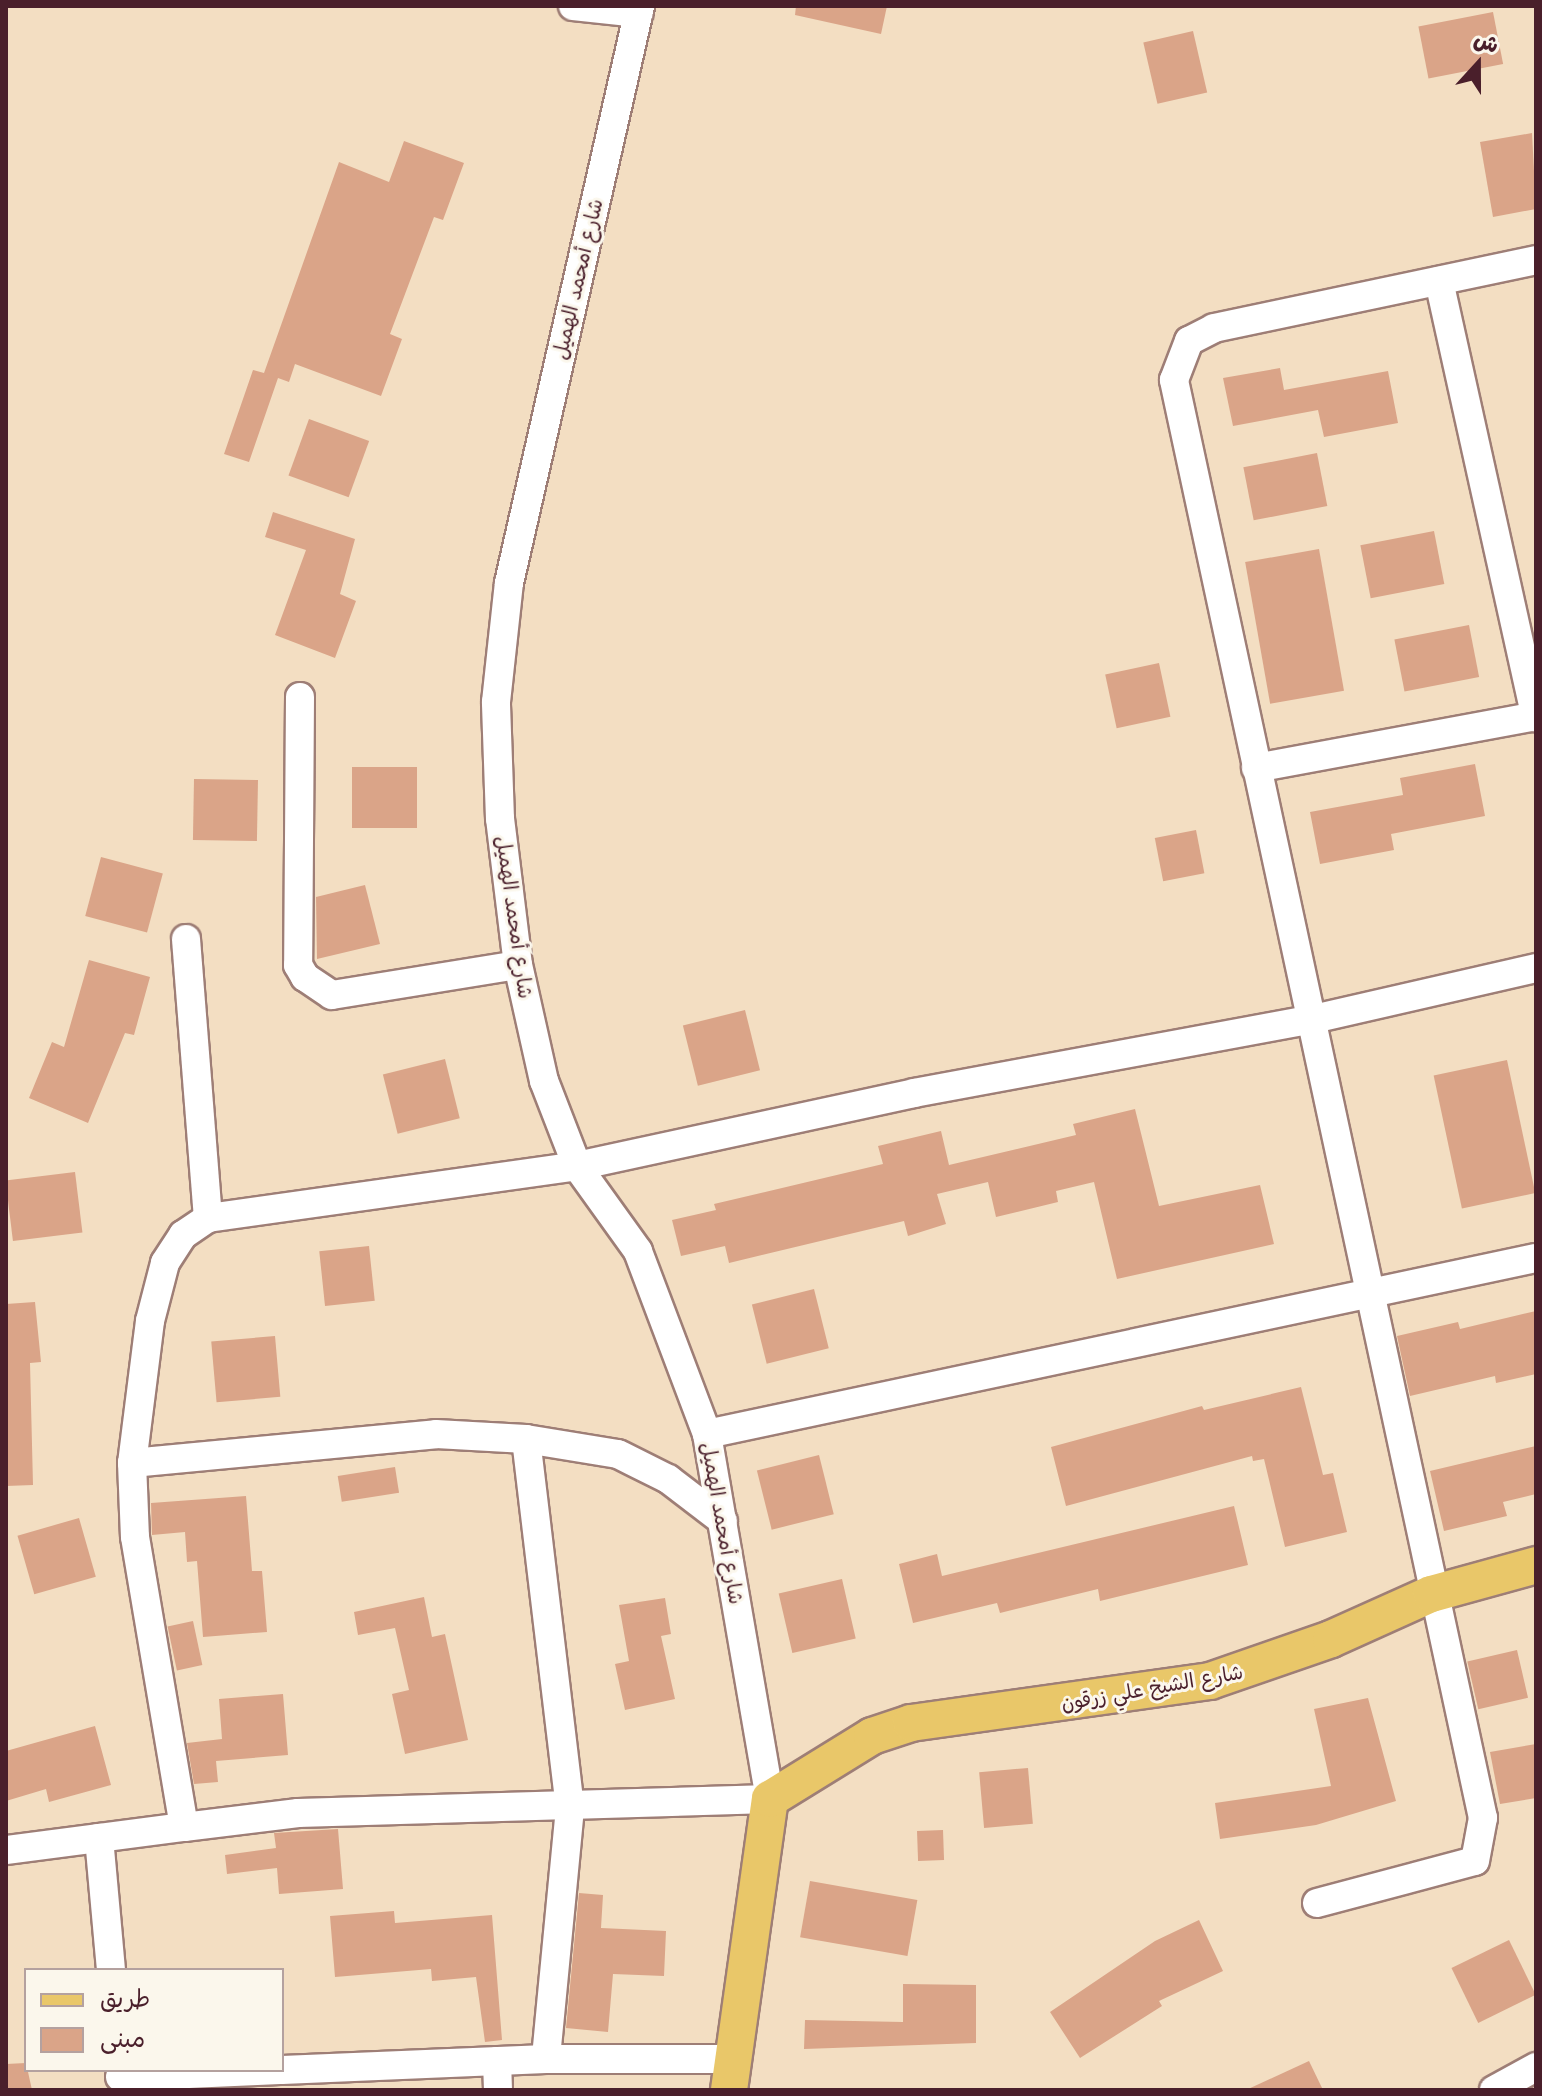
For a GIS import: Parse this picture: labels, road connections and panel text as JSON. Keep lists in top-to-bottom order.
{
  "streets": {
    "main road": ["شارع الشيخ علي زرقون"],
    "street": ["شارع أمحمد الهميل"]
  },
  "crossings": [
    ["شارع أمحمد الهميل", "شارع الشيخ علي زرقون"]
  ],
  "legend": ["طريق", "مبنى"],
  "north": "top"
}
